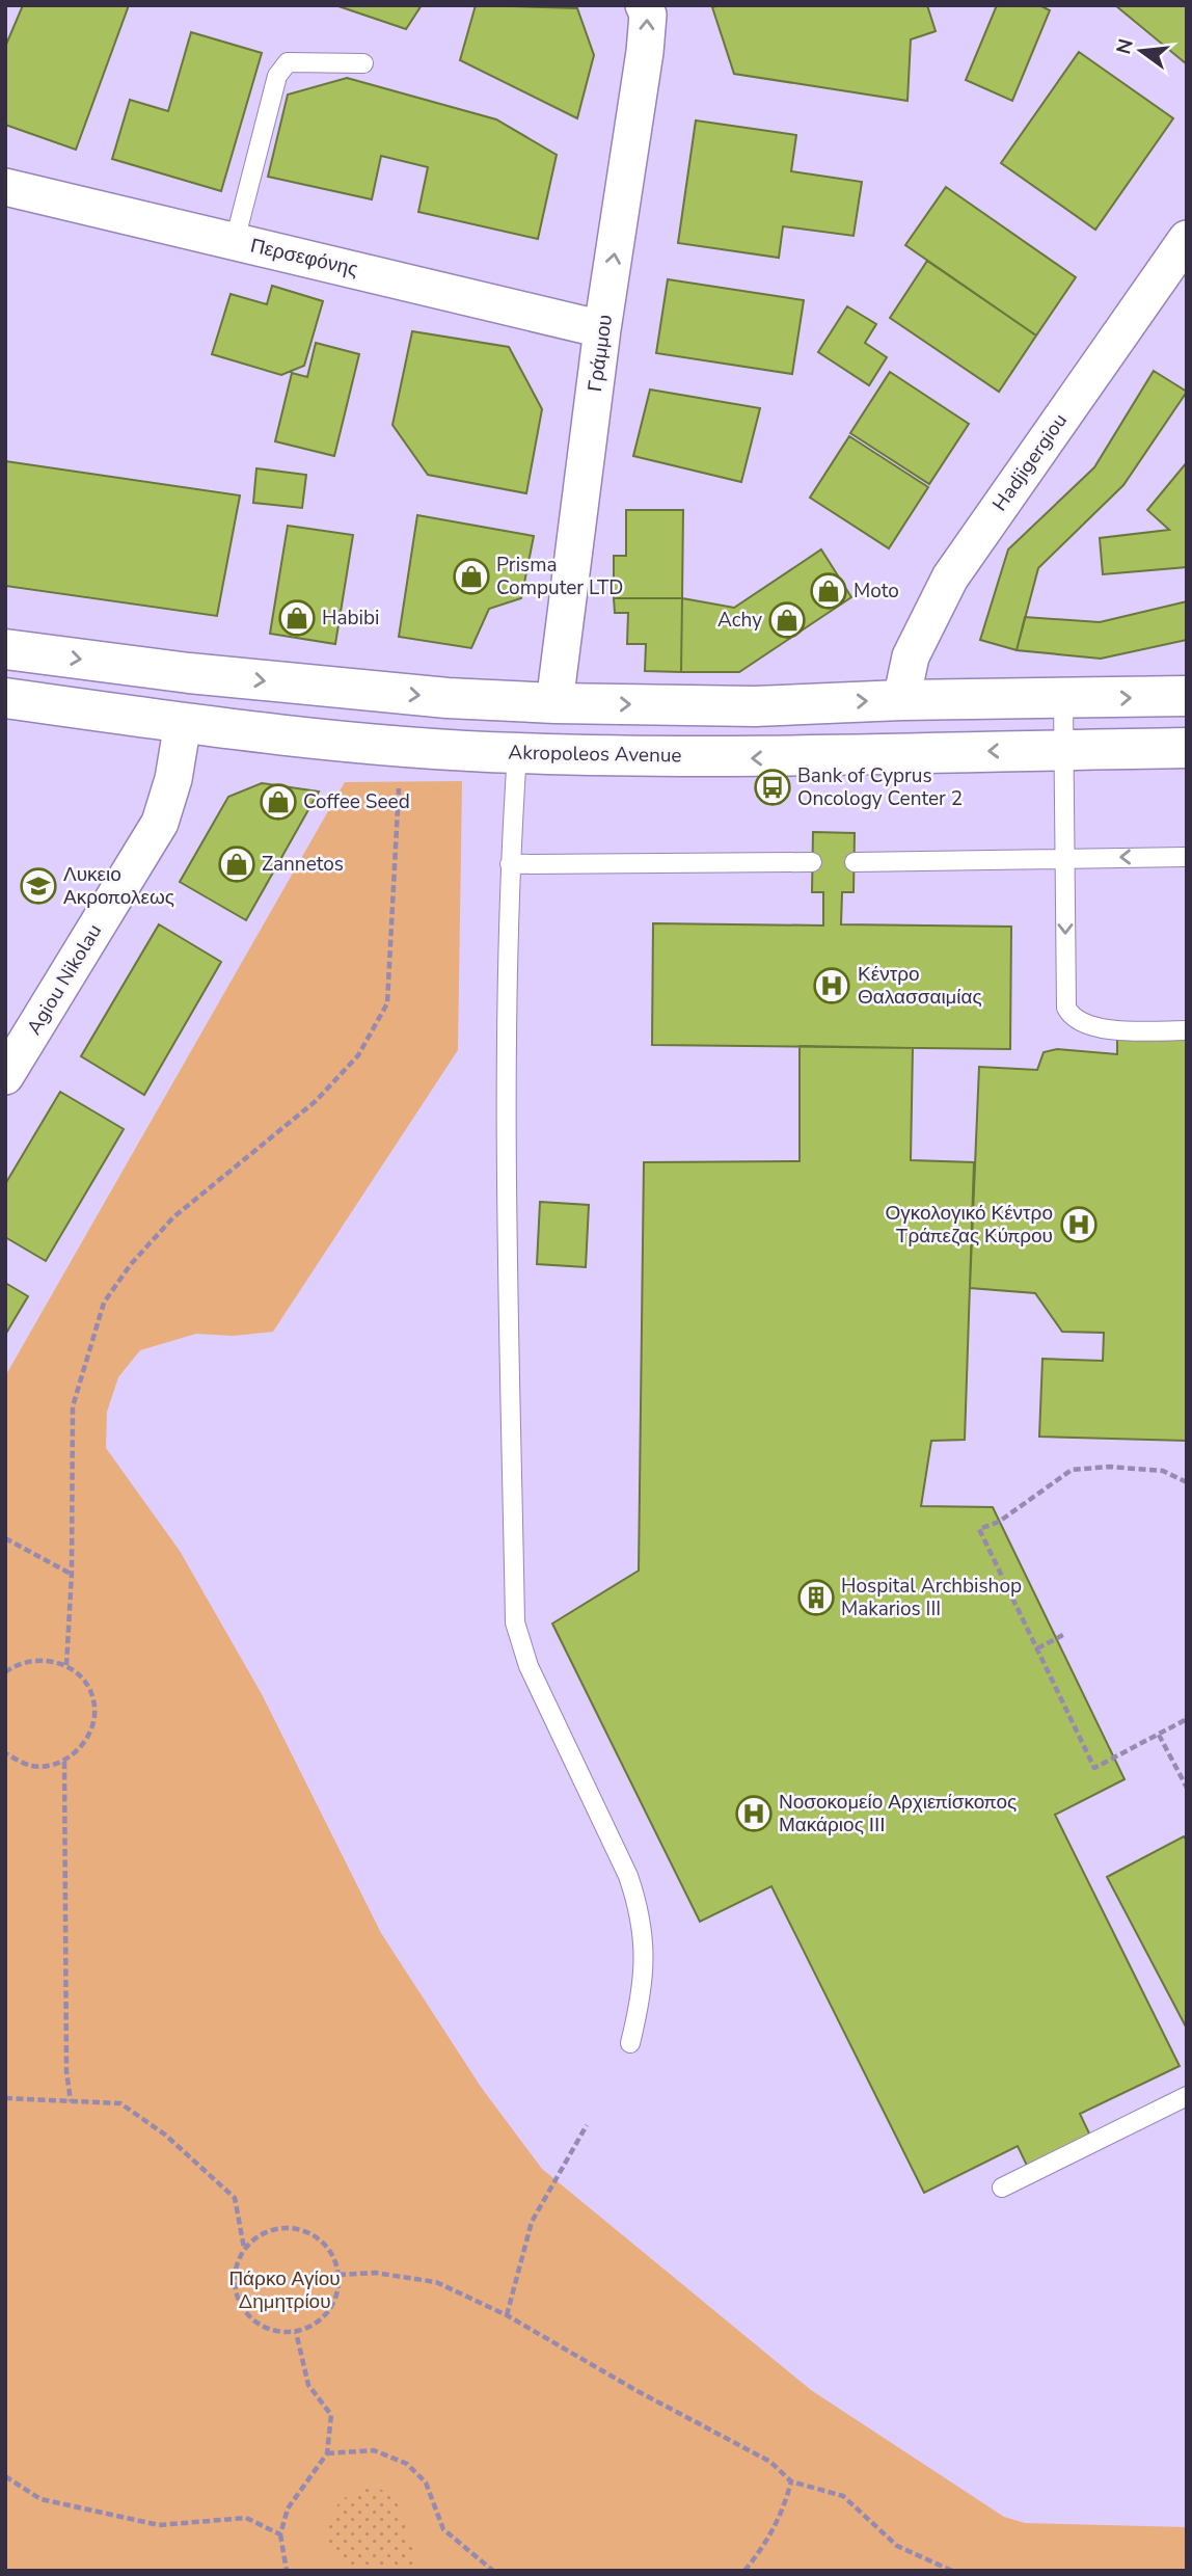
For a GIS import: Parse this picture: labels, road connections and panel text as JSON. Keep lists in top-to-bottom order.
{
  "streets": {
    "main road": ["Akropoleos Avenue"],
    "street": [
      "Περσεφόνης",
      "Γράμμου",
      "Hadjigergiou",
      "Agiou Nikolau"
    ]
  },
  "crossings": [
    ["Περσεφόνης", "Γράμμου"],
    ["Akropoleos Avenue", "Agiou Nikolau"]
  ],
  "one_way": ["Γράμμου"],
  "parks": ["Πάρκο Αγίου Δημητρίου"],
  "places": {
    "shop": [
      "Prisma Computer LTD",
      "Moto",
      "Habibi",
      "Achy",
      "Coffee Seed",
      "Zannetos"
    ],
    "bus stop": ["Bank of Cyprus Oncology Center 2"],
    "school or university": ["Λυκειο Ακροπολεως"],
    "hospital": ["Κέντρο Θαλασσαιμίας", "Ογκολογικό Κέντρο Τράπεζας Κύπρου", "Νοσοκομείο Αρχιεπίσκοπος Μακάριος ΙΙΙ"],
    "building": ["Hospital Archbishop Makarios III"]
  },
  "north": "left"
}
